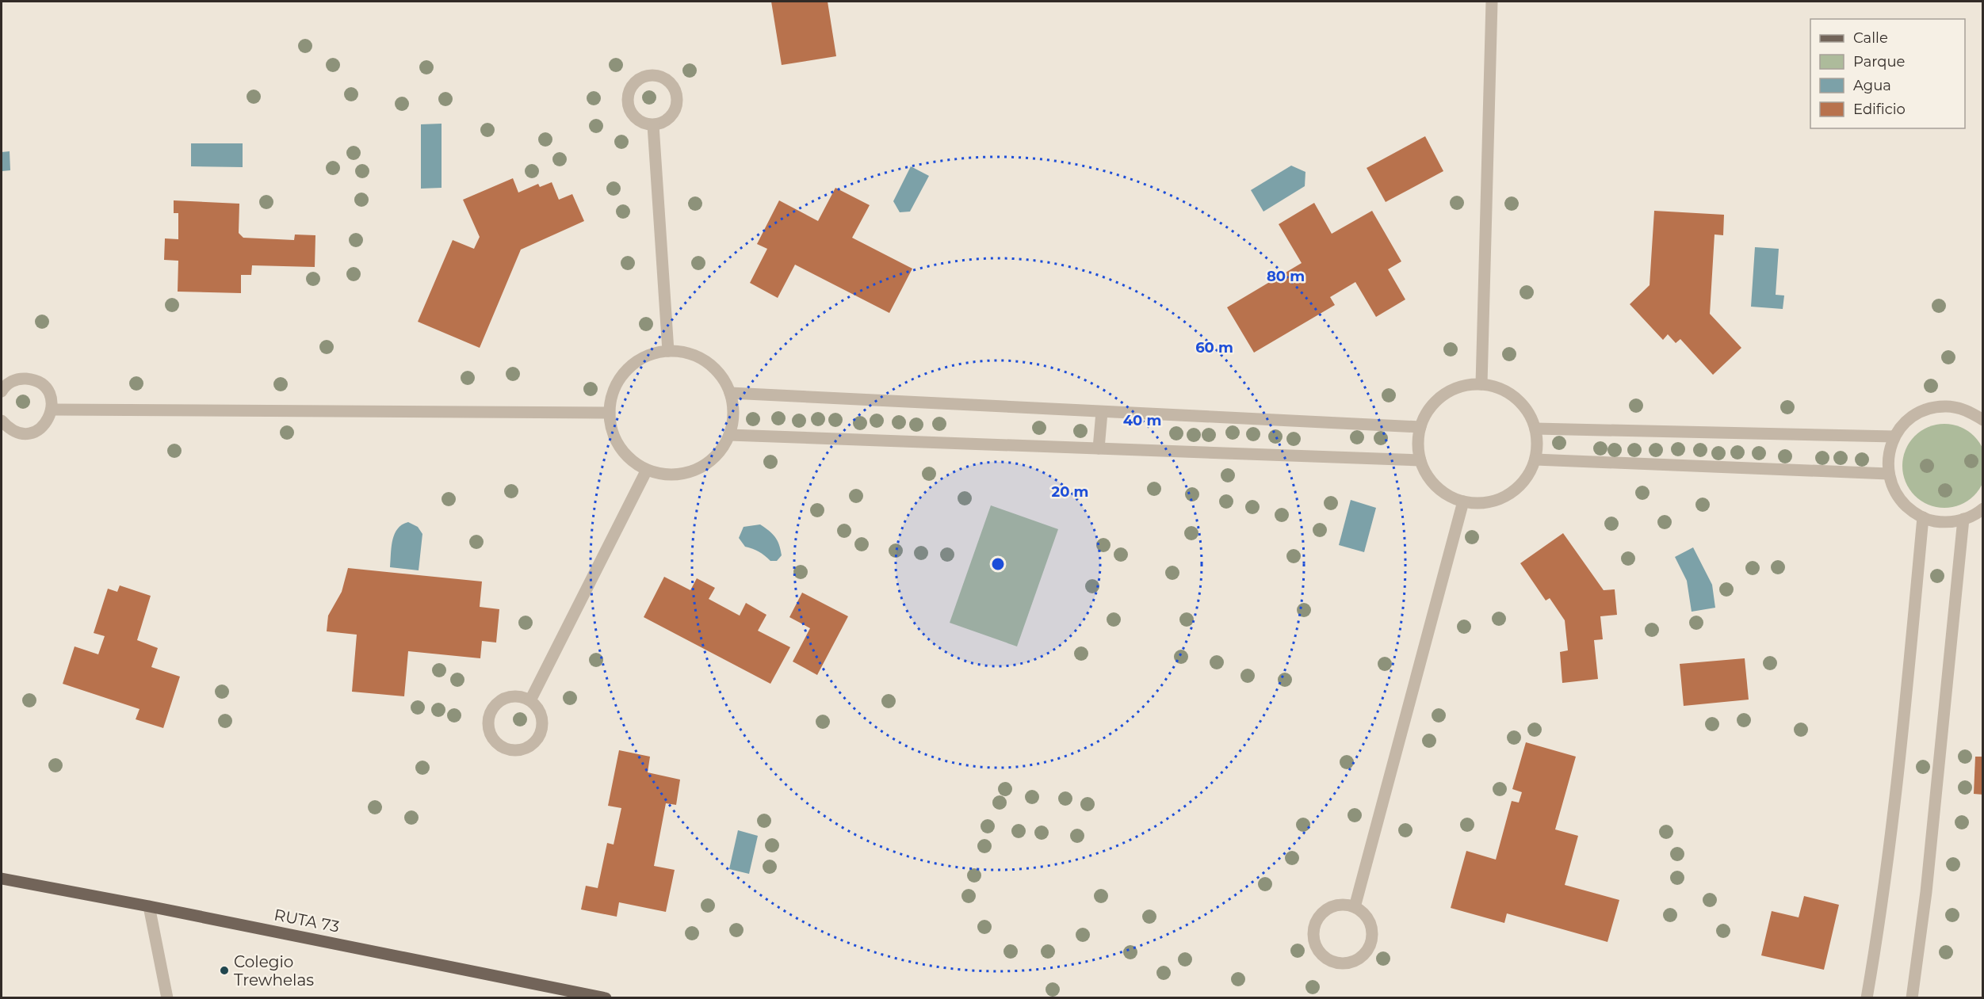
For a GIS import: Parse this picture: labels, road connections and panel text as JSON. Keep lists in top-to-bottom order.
{
  "streets": {
    "main road": ["RUTA 73"]
  },
  "places": ["Colegio Trewhelas"],
  "legend": [
    "Calle",
    "Parque",
    "Agua",
    "Edificio"
  ],
  "rings": [
    "80 m",
    "60 m",
    "40 m",
    "20 m"
  ]
}
